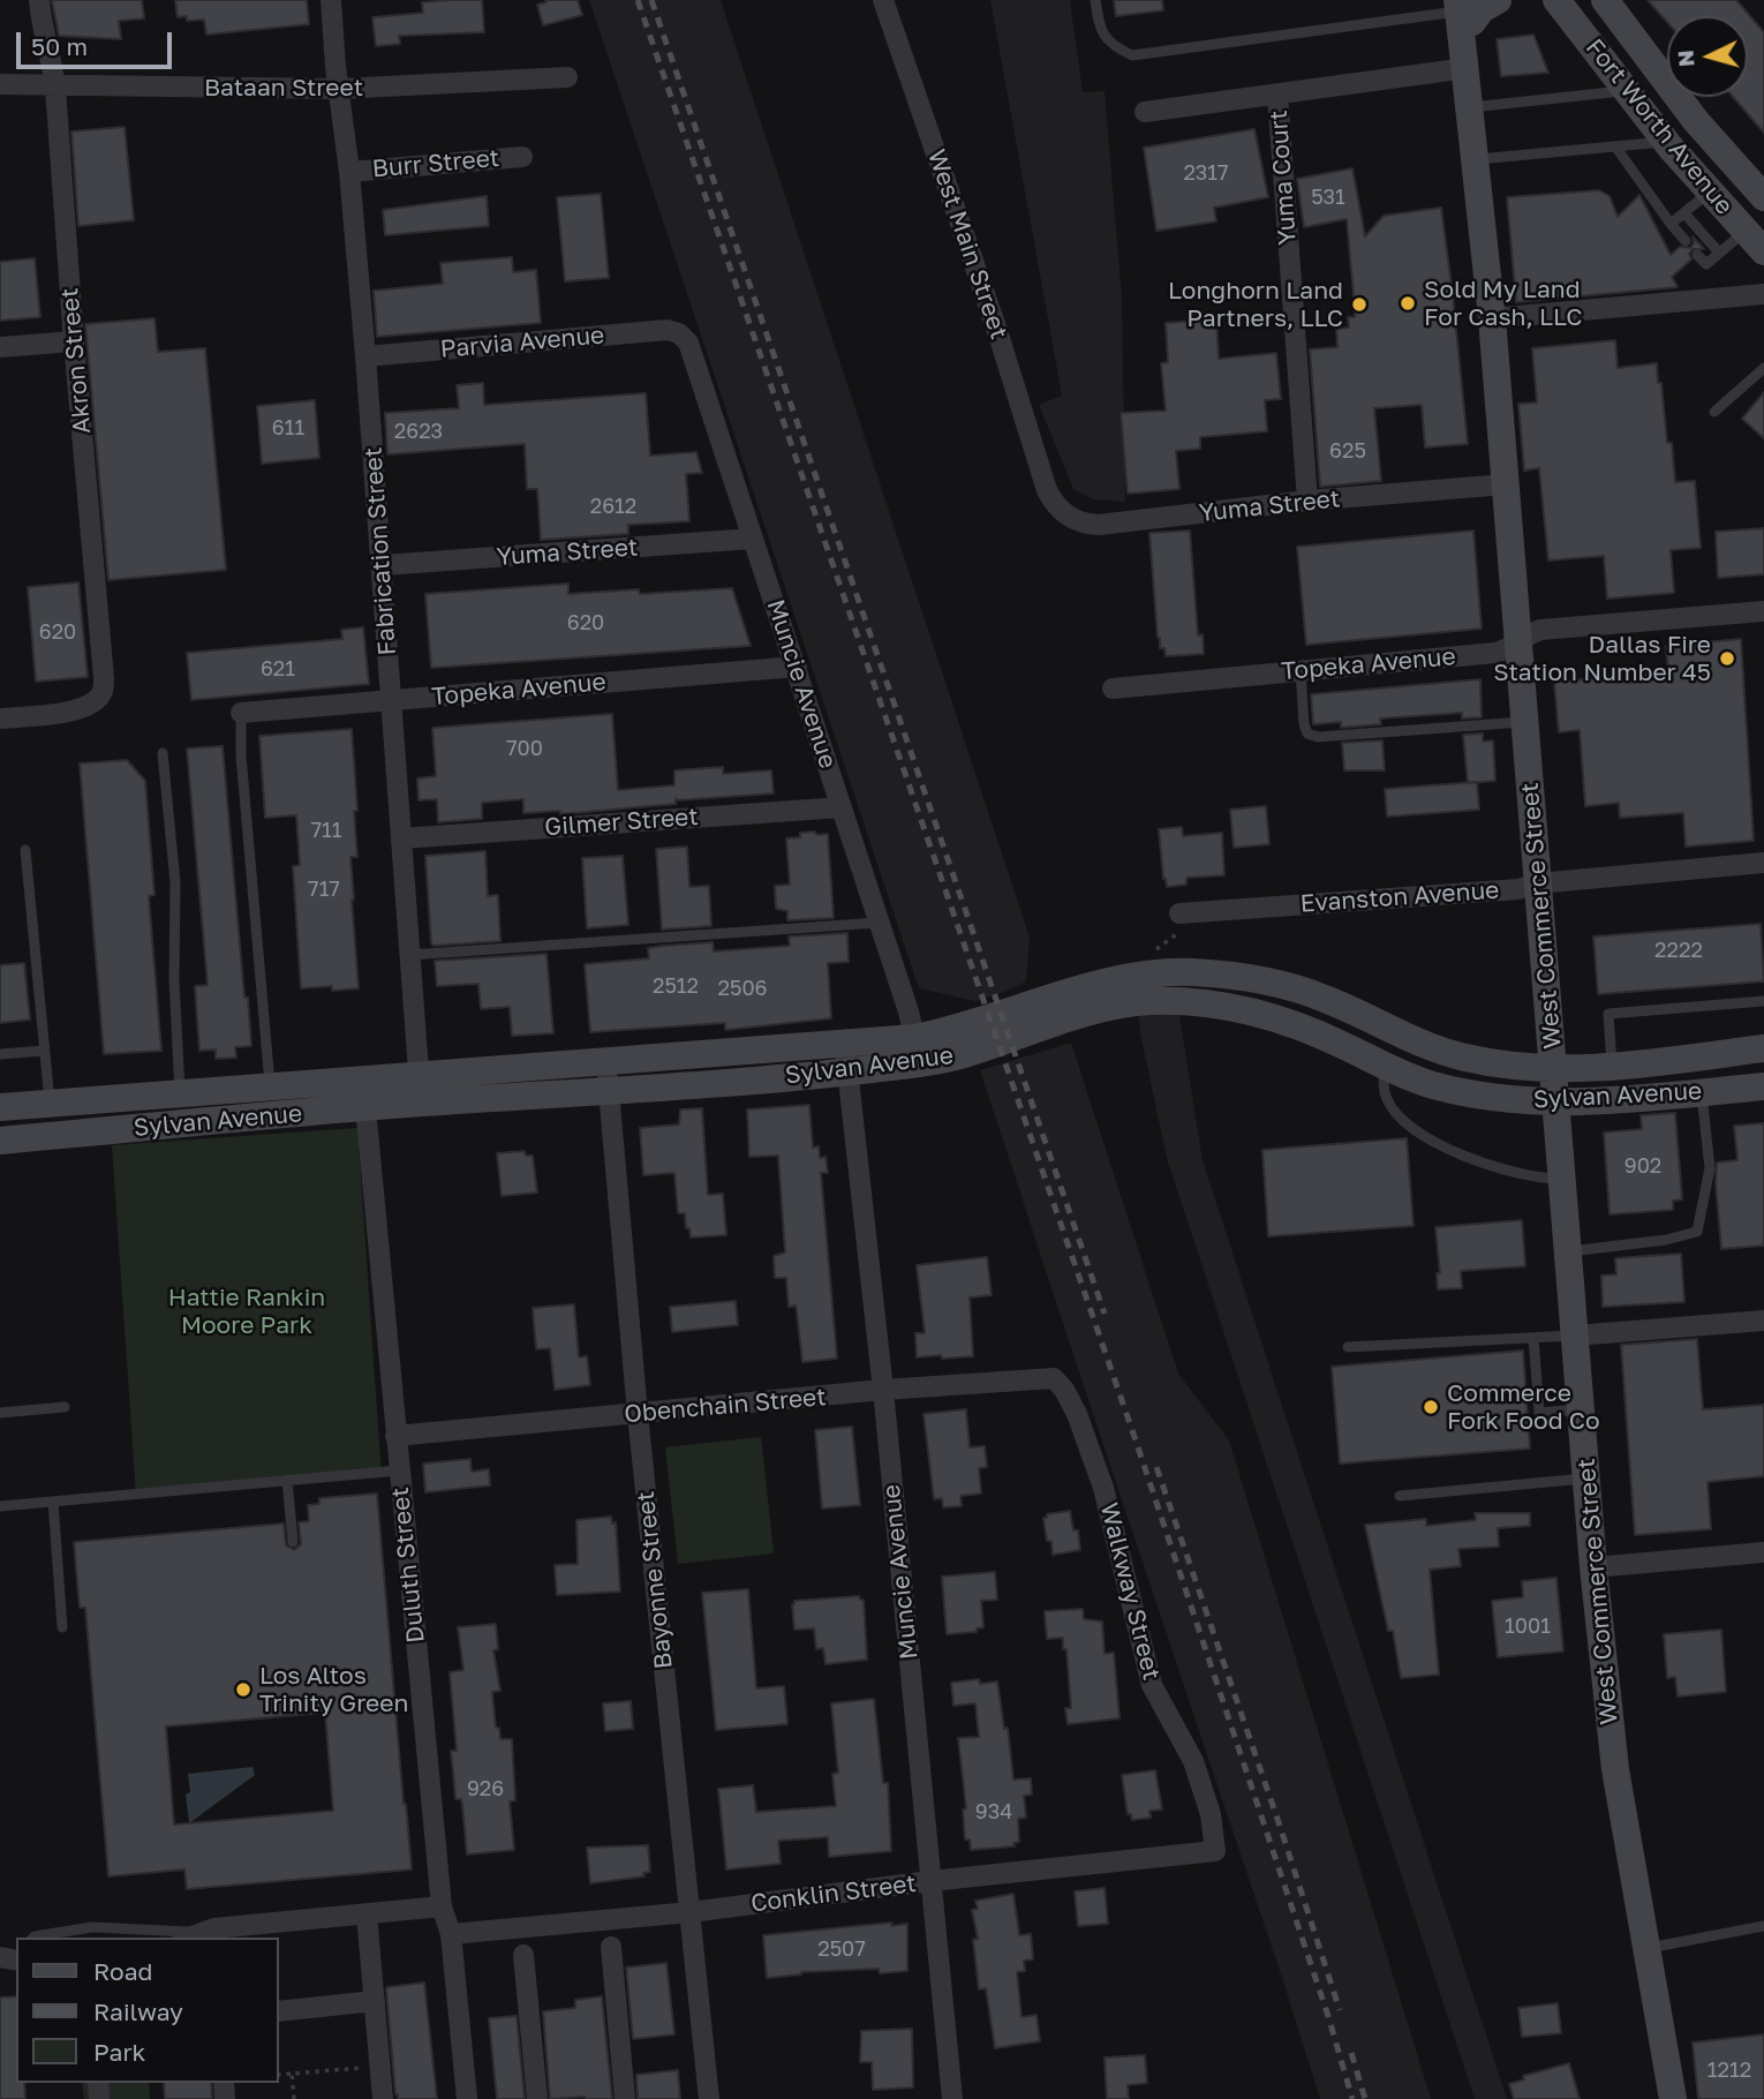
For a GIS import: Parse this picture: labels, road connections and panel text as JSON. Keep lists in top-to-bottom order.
{
  "streets": {
    "main road": ["Fort Worth Avenue", "West Commerce Street", "Sylvan Avenue"],
    "street": [
      "Bataan Street",
      "Burr Street",
      "Yuma Court",
      "West Main Street",
      "Parvia Avenue",
      "Akron Street",
      "Yuma Street",
      "Fabrication Street",
      "Topeka Avenue",
      "Muncie Avenue",
      "Gilmer Street",
      "Evanston Avenue",
      "Obenchain Street",
      "Duluth Street",
      "Bayonne Street",
      "Walkway Street",
      "Conklin Street"
    ]
  },
  "crossings": [
    ["Bataan Street", "Akron Street"],
    ["Bataan Street", "Fabrication Street"],
    ["Burr Street", "Fabrication Street"],
    ["Yuma Court", "Yuma Street"],
    ["West Main Street", "Yuma Street"],
    ["Parvia Avenue", "Fabrication Street"],
    ["Parvia Avenue", "Muncie Avenue"],
    ["Yuma Street", "Fabrication Street"],
    ["Yuma Street", "Muncie Avenue"],
    ["Yuma Street", "West Commerce Street"],
    ["Fabrication Street", "Topeka Avenue"],
    ["Fabrication Street", "Gilmer Street"],
    ["Fabrication Street", "Sylvan Avenue"],
    ["Topeka Avenue", "Muncie Avenue"],
    ["Topeka Avenue", "West Commerce Street"],
    ["Muncie Avenue", "Gilmer Street"],
    ["Muncie Avenue", "Sylvan Avenue"],
    ["Muncie Avenue", "Obenchain Street"],
    ["Muncie Avenue", "Conklin Street"],
    ["Evanston Avenue", "West Commerce Street"],
    ["West Commerce Street", "Sylvan Avenue"],
    ["Sylvan Avenue", "Duluth Street"],
    ["Sylvan Avenue", "Bayonne Street"],
    ["Obenchain Street", "Duluth Street"],
    ["Obenchain Street", "Bayonne Street"],
    ["Obenchain Street", "Walkway Street"],
    ["Duluth Street", "Conklin Street"],
    ["Bayonne Street", "Conklin Street"],
    ["Walkway Street", "Conklin Street"]
  ],
  "parks": ["Hattie Rankin Moore Park"],
  "places": [
    "Sold My Land For Cash, LLC",
    "Longhorn Land Partners, LLC",
    "Dallas Fire Station Number 45",
    "Commerce Fork Food Co",
    "Los Altos Trinity Green"
  ],
  "house_numbers": [
    "2317",
    "531",
    "611",
    "2623",
    "625",
    "2612",
    "620",
    "620",
    "621",
    "700",
    "711",
    "717",
    "2222",
    "2512",
    "2506",
    "902",
    "1001",
    "926",
    "934",
    "2507",
    "1212"
  ],
  "legend": ["Road", "Railway", "Park"],
  "scale_bar": "50 m",
  "north": "left"
}
